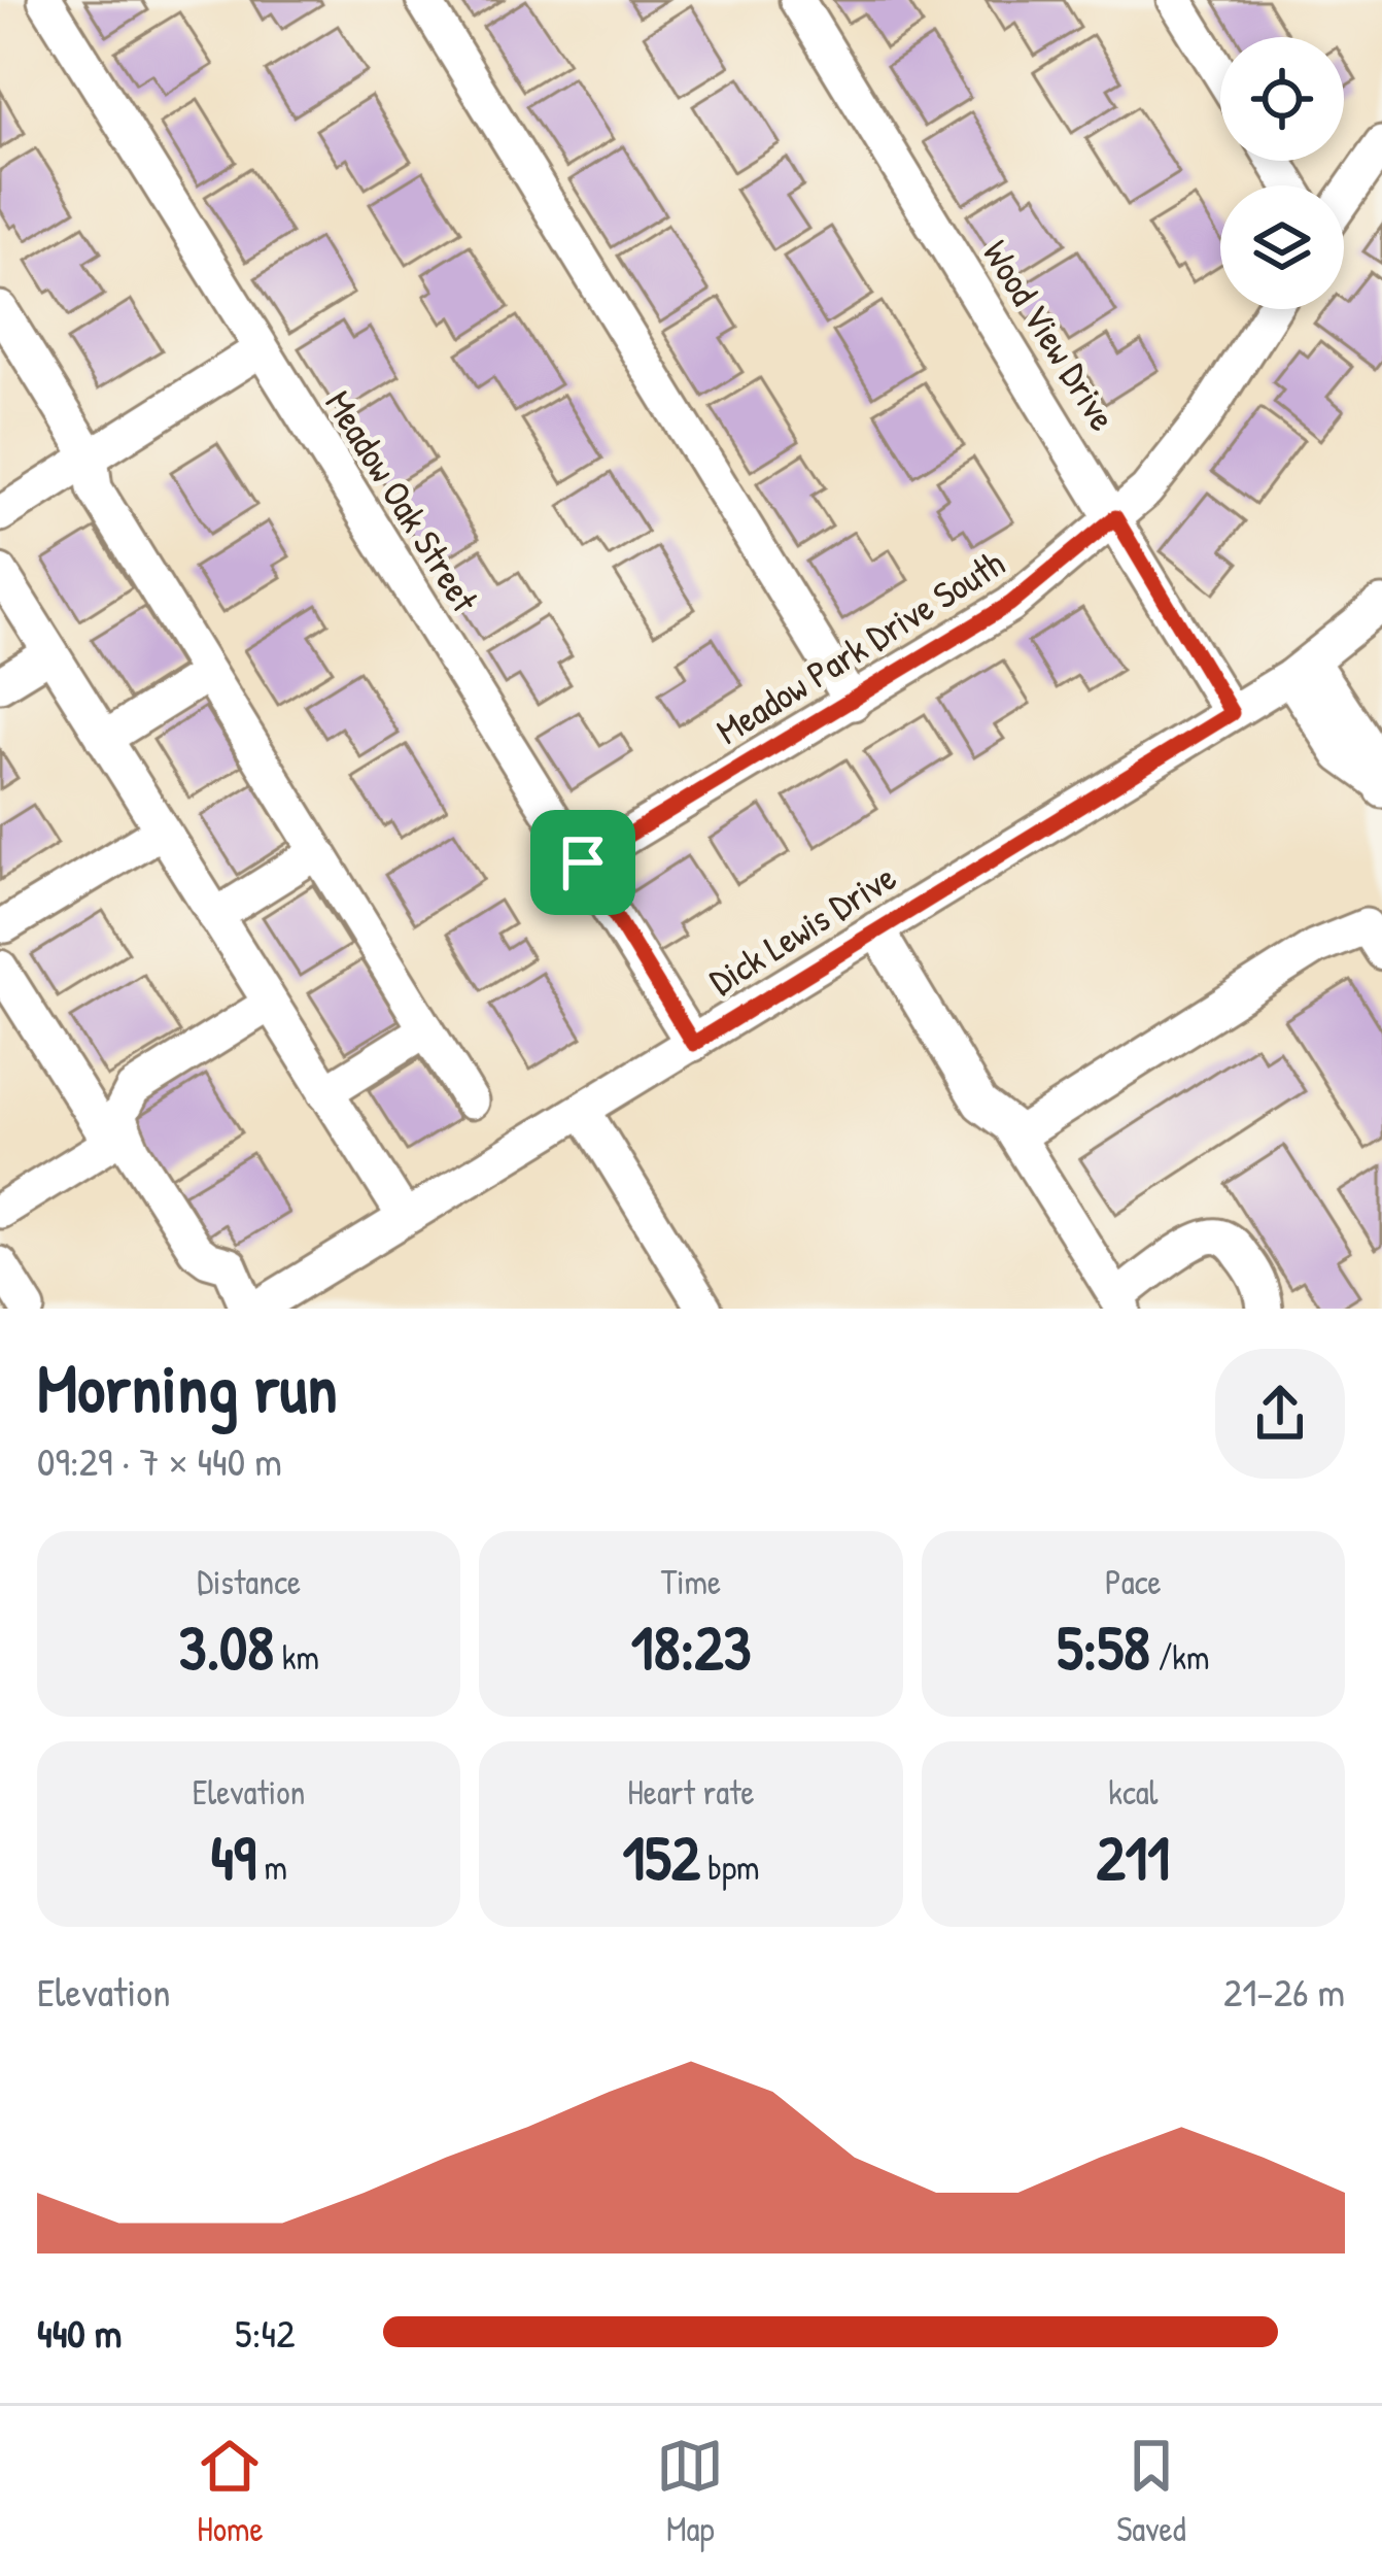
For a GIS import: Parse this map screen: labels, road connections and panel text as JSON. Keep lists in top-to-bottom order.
{
  "streets": {
    "street": [
      "Wood View Drive",
      "Meadow Oak Street",
      "Meadow Park Drive South",
      "Dick Lewis Drive"
    ]
  },
  "crossings": [
    ["Wood View Drive", "Meadow Park Drive South"],
    ["Wood View Drive", "Dick Lewis Drive"],
    ["Meadow Oak Street", "Meadow Park Drive South"],
    ["Meadow Oak Street", "Dick Lewis Drive"]
  ],
  "page": {
    "heading": ["Morning run", "09:29 · 7 × 440 m"],
    "stats": [
      ["Distance", "3.08 km"],
      ["Time", "18:23"],
      ["Pace", "5:58 /km"],
      ["Elevation", "49 m"],
      ["Heart rate", "152 bpm"],
      ["kcal", "211"]
    ],
    "chart": ["Elevation", "21–26 m"],
    "list": [
      {
        "name": "440 m",
        "note": "5:42"
      }
    ],
    "tabs": ["Home", "Map", "Saved"]
  }
}
